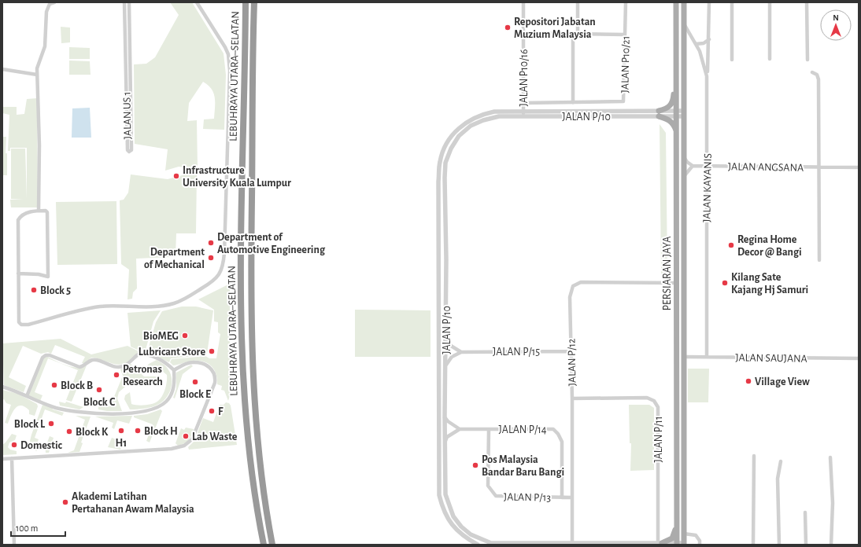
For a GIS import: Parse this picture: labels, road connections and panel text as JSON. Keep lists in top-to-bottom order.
{
  "streets": {
    "highway": ["LEBUHRAYA UTARA–SELATAN"],
    "main road": ["PERSIARAN JAYA"],
    "street": [
      "JALAN P10/21",
      "JALAN P10/16",
      "JALAN US 1",
      "JALAN P/10",
      "JALAN ANGSANA",
      "JALAN KAYANIS",
      "JALAN P/15",
      "JALAN SAUJANA",
      "JALAN P/12",
      "JALAN P/14",
      "JALAN P/11",
      "JALAN P/13"
    ]
  },
  "crossings": [
    ["JALAN P10/21", "JALAN P10/16"],
    ["JALAN P10/16", "JALAN P/10"],
    ["JALAN P/10", "PERSIARAN JAYA"],
    ["JALAN P/10", "JALAN P/12"],
    ["JALAN P/10", "JALAN P/11"],
    ["JALAN ANGSANA", "JALAN KAYANIS"],
    ["JALAN KAYANIS", "PERSIARAN JAYA"],
    ["JALAN KAYANIS", "JALAN SAUJANA"],
    ["PERSIARAN JAYA", "JALAN SAUJANA"],
    ["PERSIARAN JAYA", "JALAN P/12"],
    ["JALAN P/15", "JALAN P/12"],
    ["JALAN P/12", "JALAN P/11"],
    ["JALAN P/12", "JALAN P/13"],
    ["JALAN P/14", "JALAN P/13"]
  ],
  "places": [
    "Repositori Jabatan Muzium Malaysia",
    "Infrastructure University Kuala Lumpur",
    "Department of Automotive Engineering",
    "Regina Home Decor @ Bangi",
    "Department of Mechanical",
    "Kilang Sate Kajang Hj Samuri",
    "Block 5",
    "BioMEG",
    "Lubricant Store",
    "Petronas Research",
    "Village View",
    "Block E",
    "Block B",
    "Block C",
    "F",
    "Block L",
    "H1",
    "Block H",
    "Block K",
    "Lab Waste",
    "Domestic",
    "Pos Malaysia Bandar Baru Bangi",
    "Akademi Latihan Pertahanan Awam Malaysia"
  ],
  "scale_bar": "100 m",
  "north": "top"
}
